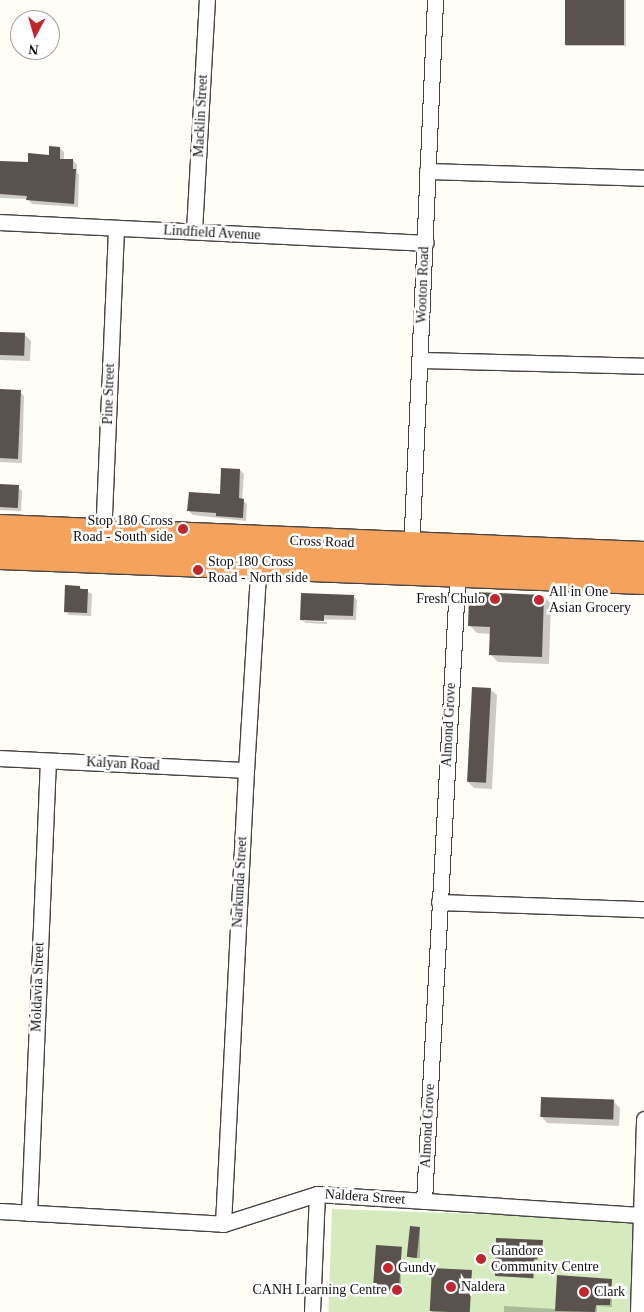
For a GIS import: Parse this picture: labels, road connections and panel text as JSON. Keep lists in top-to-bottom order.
{
  "streets": {
    "highway": ["Cross Road"],
    "street": [
      "Macklin Street",
      "Lindfield Avenue",
      "Wooton Road",
      "Pine Street",
      "Almond Grove",
      "Kalyan Road",
      "Narkunda Street",
      "Moldavia Street",
      "Naldera Street"
    ]
  },
  "crossings": [
    ["Macklin Street", "Lindfield Avenue"],
    ["Lindfield Avenue", "Wooton Road"],
    ["Lindfield Avenue", "Pine Street"],
    ["Wooton Road", "Cross Road"],
    ["Pine Street", "Cross Road"],
    ["Cross Road", "Almond Grove"],
    ["Cross Road", "Narkunda Street"],
    ["Almond Grove", "Naldera Street"],
    ["Kalyan Road", "Narkunda Street"],
    ["Kalyan Road", "Moldavia Street"],
    ["Narkunda Street", "Naldera Street"],
    ["Moldavia Street", "Naldera Street"]
  ],
  "places": [
    "Stop 180 Cross Road - South side",
    "Stop 180 Cross Road - North side",
    "Fresh Chulo",
    "All in One Asian Grocery",
    "Glandore Community Centre",
    "Gundy",
    "Naldera",
    "CANH Learning Centre",
    "Clark"
  ],
  "north": "bottom"
}
